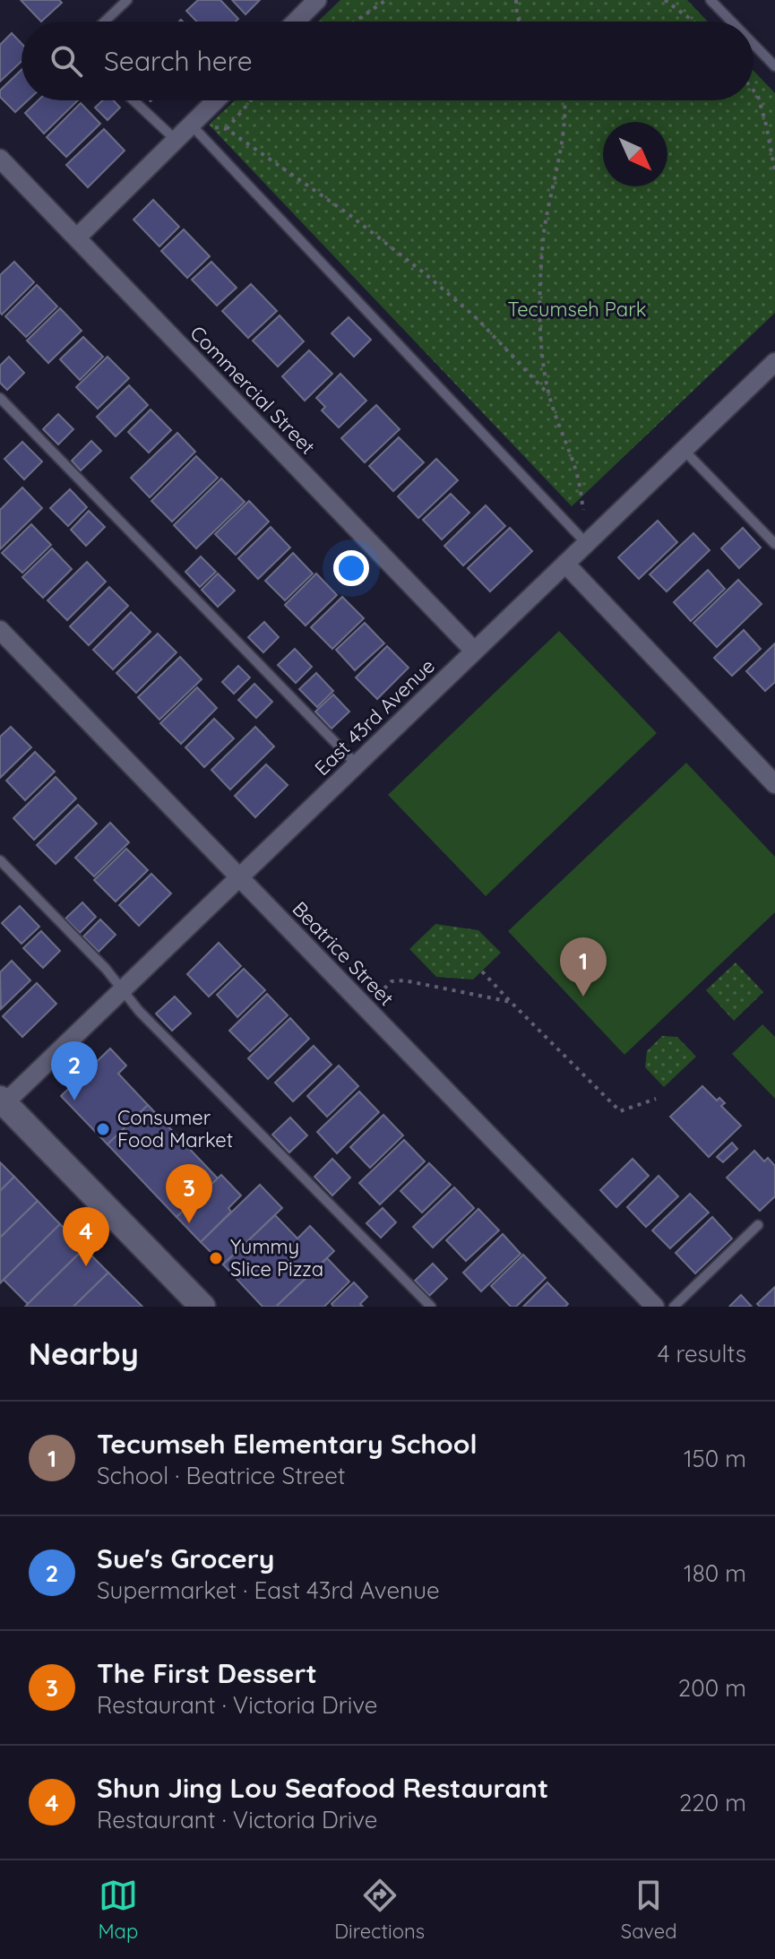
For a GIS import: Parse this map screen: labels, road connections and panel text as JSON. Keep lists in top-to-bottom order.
{
  "streets": {
    "street": ["Commercial Street", "East 43rd Avenue", "Beatrice Street"]
  },
  "crossings": [
    ["Commercial Street", "East 43rd Avenue"],
    ["East 43rd Avenue", "Beatrice Street"]
  ],
  "parks": ["Tecumseh Park"],
  "places": ["Consumer Food Market", "Yummy Slice Pizza"],
  "north": "bottom right",
  "page": {
    "search": "Search here",
    "pins": [
      "1",
      "2",
      "3",
      "4"
    ],
    "heading": ["Nearby", "4 results"],
    "list": [
      {
        "mark": "1",
        "name": "Tecumseh Elementary School",
        "note": "School · Beatrice Street",
        "value": "150 m"
      },
      {
        "mark": "2",
        "name": "Sue's Grocery",
        "note": "Supermarket · East 43rd Avenue",
        "value": "180 m"
      },
      {
        "mark": "3",
        "name": "The First Dessert",
        "note": "Restaurant · Victoria Drive",
        "value": "200 m"
      },
      {
        "mark": "4",
        "name": "Shun Jing Lou Seafood Restaurant",
        "note": "Restaurant · Victoria Drive",
        "value": "220 m"
      }
    ],
    "nav": ["Map", "Directions", "Saved"]
  }
}
